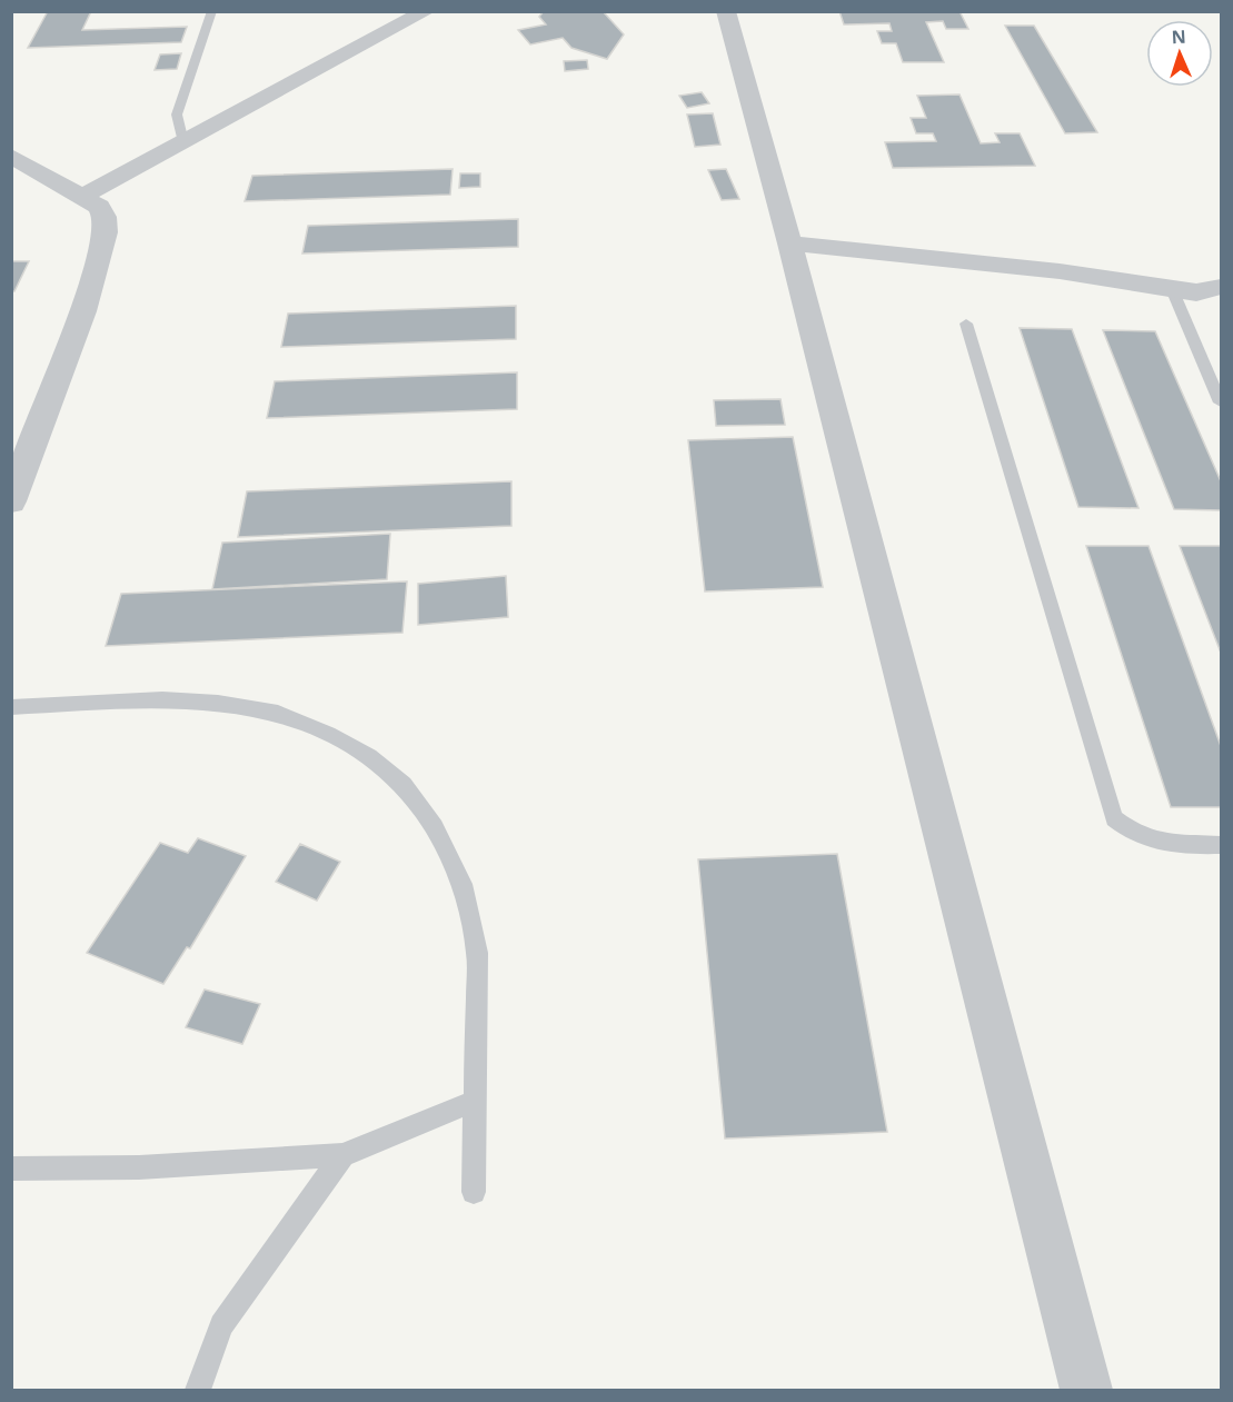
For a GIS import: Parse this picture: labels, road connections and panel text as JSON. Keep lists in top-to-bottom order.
{
  "north": "top"
}
